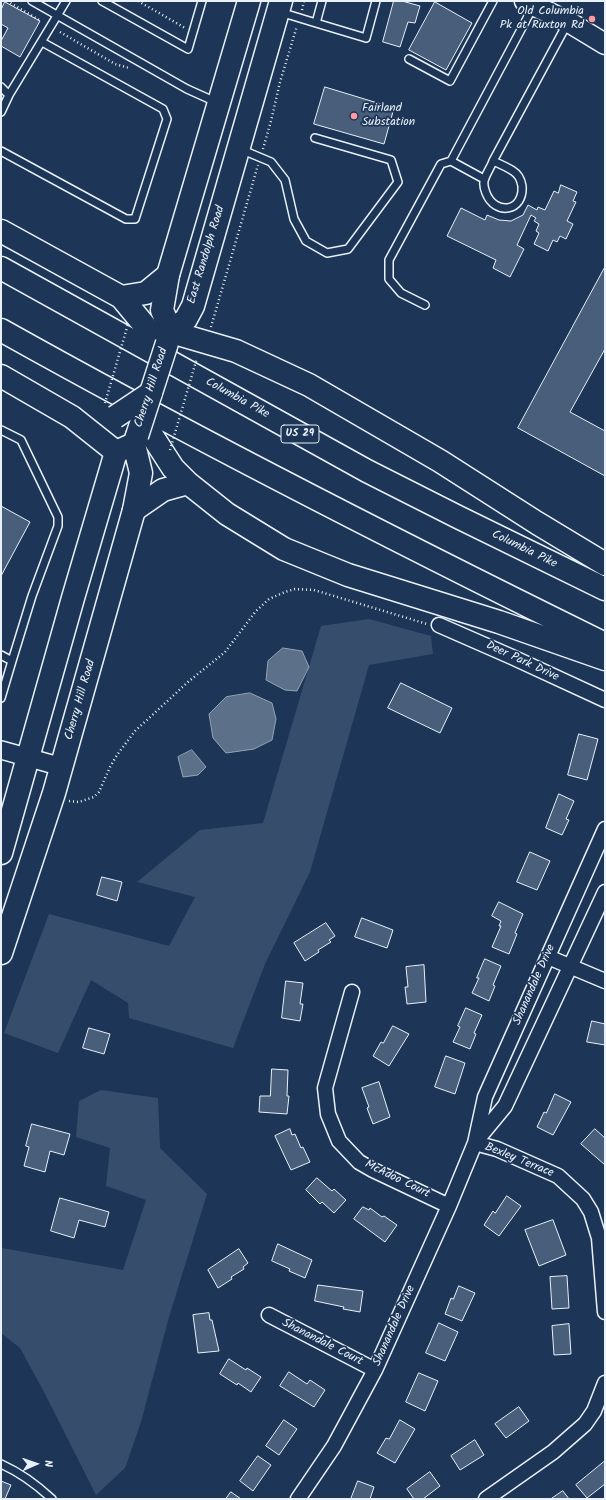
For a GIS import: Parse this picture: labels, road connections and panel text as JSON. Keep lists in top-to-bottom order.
{
  "streets": {
    "main road": [
      "East Randolph Road",
      "Cherry Hill Road",
      "Columbia Pike",
      "US 29"
    ],
    "street": [
      "Deer Park Drive",
      "Shanandale Drive",
      "Bexley Terrace",
      "McAdoo Court",
      "Shanandale Court"
    ]
  },
  "crossings": [
    ["East Randolph Road", "Cherry Hill Road"],
    ["Shanandale Drive", "Bexley Terrace"],
    ["Shanandale Drive", "McAdoo Court"],
    ["Shanandale Drive", "Shanandale Court"]
  ],
  "places": ["Old Columbia Pk at Ruxton Rd", "Fairland Substation"],
  "north": "right"
}
